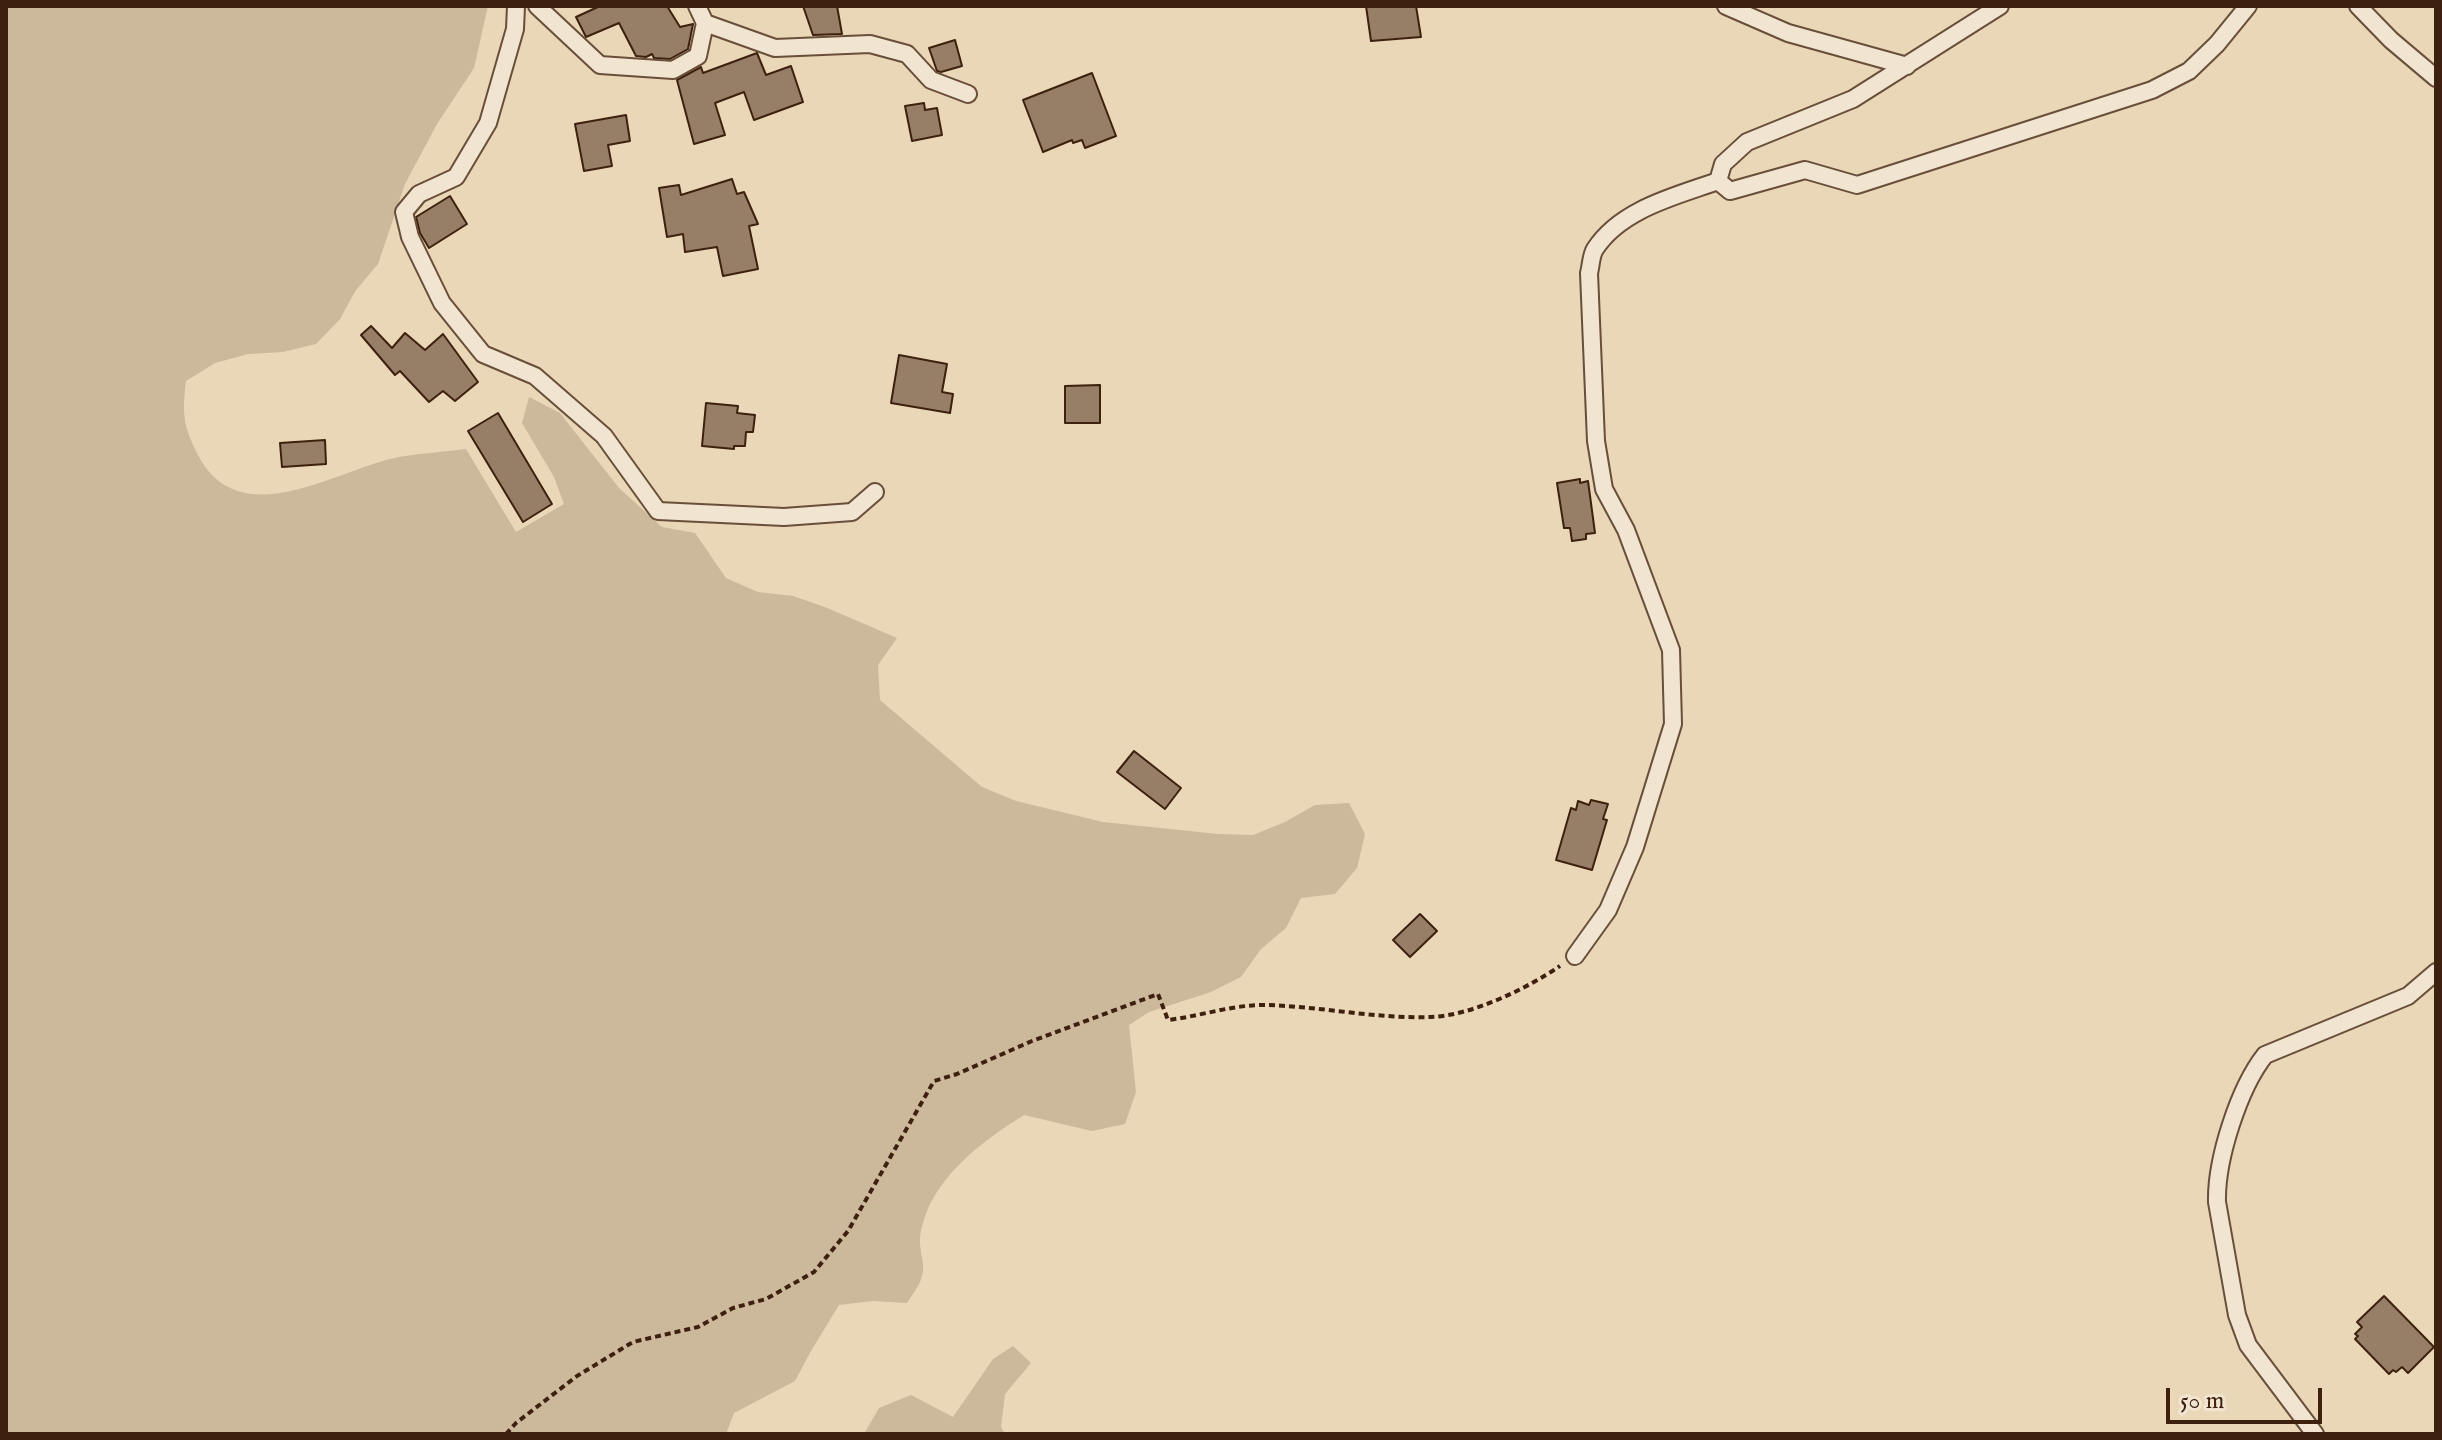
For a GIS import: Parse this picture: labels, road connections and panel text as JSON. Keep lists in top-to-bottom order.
{
  "scale_bar": "50 m"
}
